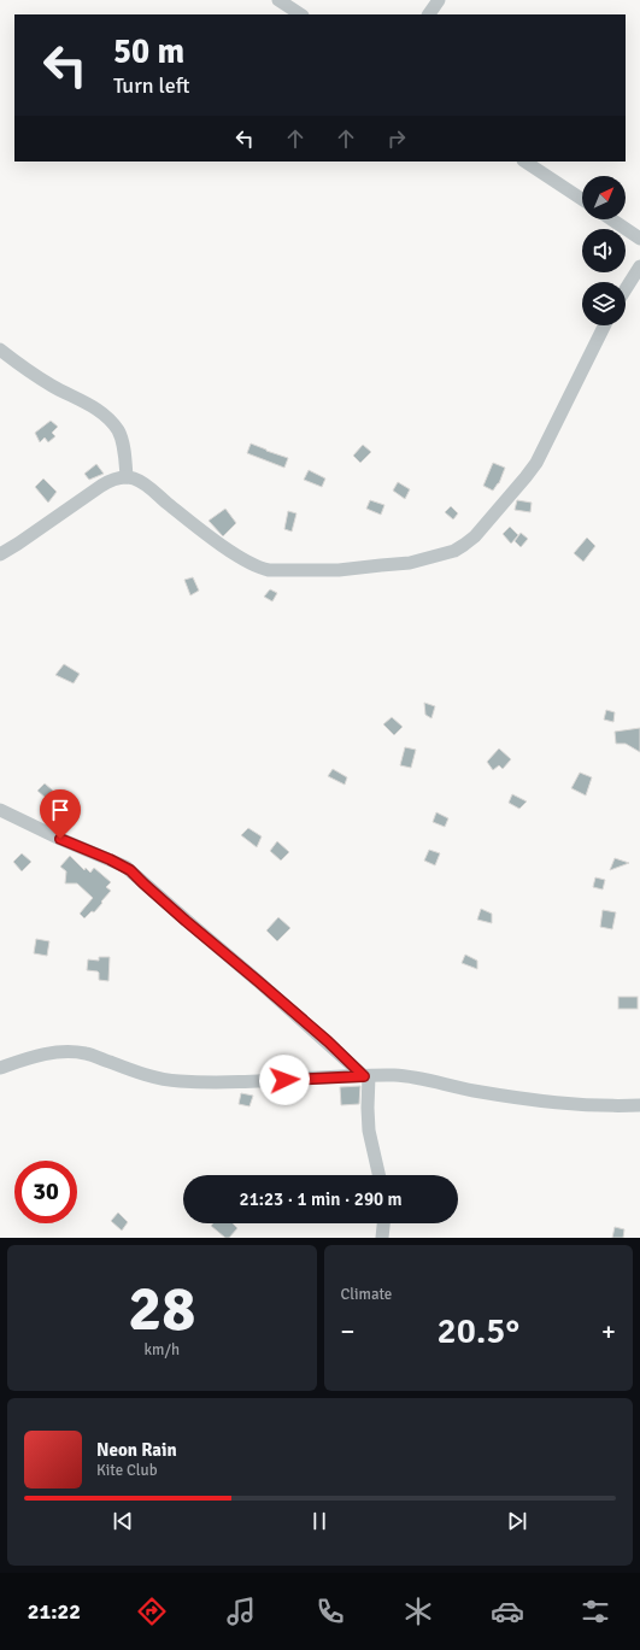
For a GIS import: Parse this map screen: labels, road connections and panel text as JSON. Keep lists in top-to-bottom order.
{
  "north": "top right",
  "page": {
    "turn": ["50 m", "Turn left"],
    "limit": "30",
    "trip": "21:23 · 1 min · 290 m",
    "tile": [
      ["28", "km/h"],
      "Climate"
    ],
    "heat": ["−", "20.5°", "+"],
    "song": ["Neon Rain", "Kite Club"],
    "tabs": "21:22"
  }
}
